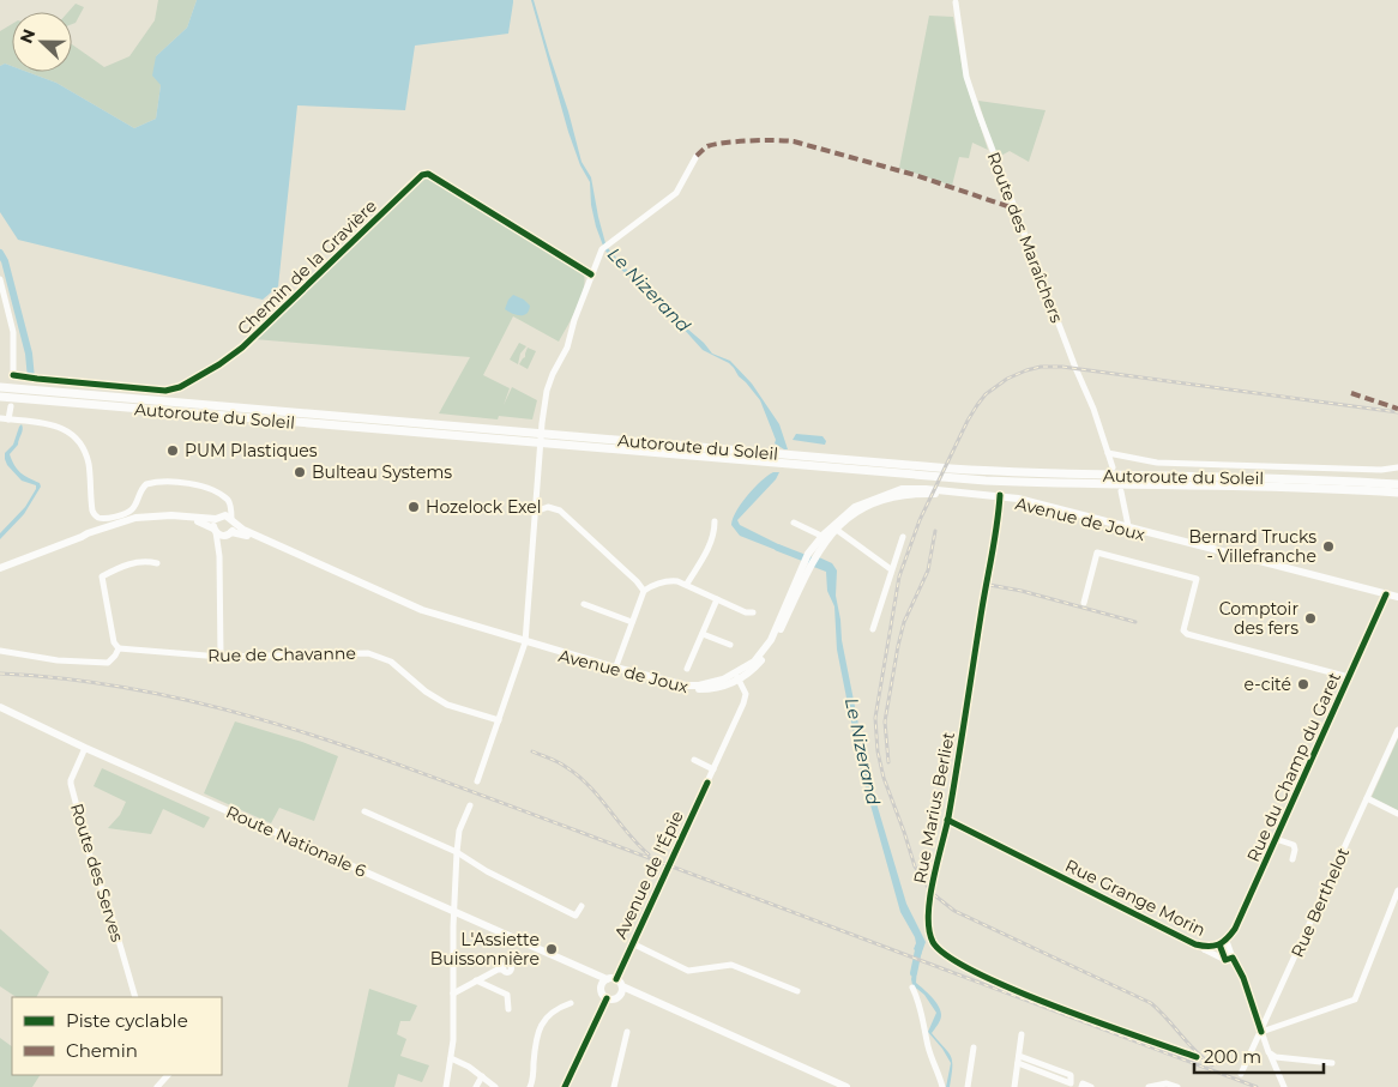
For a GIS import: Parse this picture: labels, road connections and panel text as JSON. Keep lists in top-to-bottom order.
{
  "streets": {
    "highway": ["Autoroute du Soleil"],
    "main road": ["Avenue de Joux", "Route Nationale 6"],
    "street": [
      "Route des Maraîchers",
      "Chemin de la Gravière",
      "Rue de Chavanne",
      "Rue du Champ du Garet",
      "Rue Marius Berliet",
      "Route des Serves",
      "Avenue de l'Épie",
      "Rue Grange Morin",
      "Rue Berthelot"
    ]
  },
  "crossings": [
    ["Avenue de Joux", "Rue du Champ du Garet"],
    ["Avenue de Joux", "Rue Marius Berliet"],
    ["Avenue de Joux", "Avenue de l'Épie"],
    ["Rue du Champ du Garet", "Rue Grange Morin"],
    ["Rue Marius Berliet", "Rue Grange Morin"],
    ["Route Nationale 6", "Route des Serves"],
    ["Rue Grange Morin", "Rue Berthelot"]
  ],
  "water": ["Le Nizerand"],
  "places": [
    "PUM Plastiques",
    "Bulteau Systems",
    "Hozelock Exel",
    "Bernard Trucks - Villefranche",
    "Comptoir des fers",
    "e-cité",
    "L'Assiette Buissonnière"
  ],
  "legend": ["Piste cyclable", "Chemin"],
  "scale_bar": "200 m",
  "north": "left"
}
